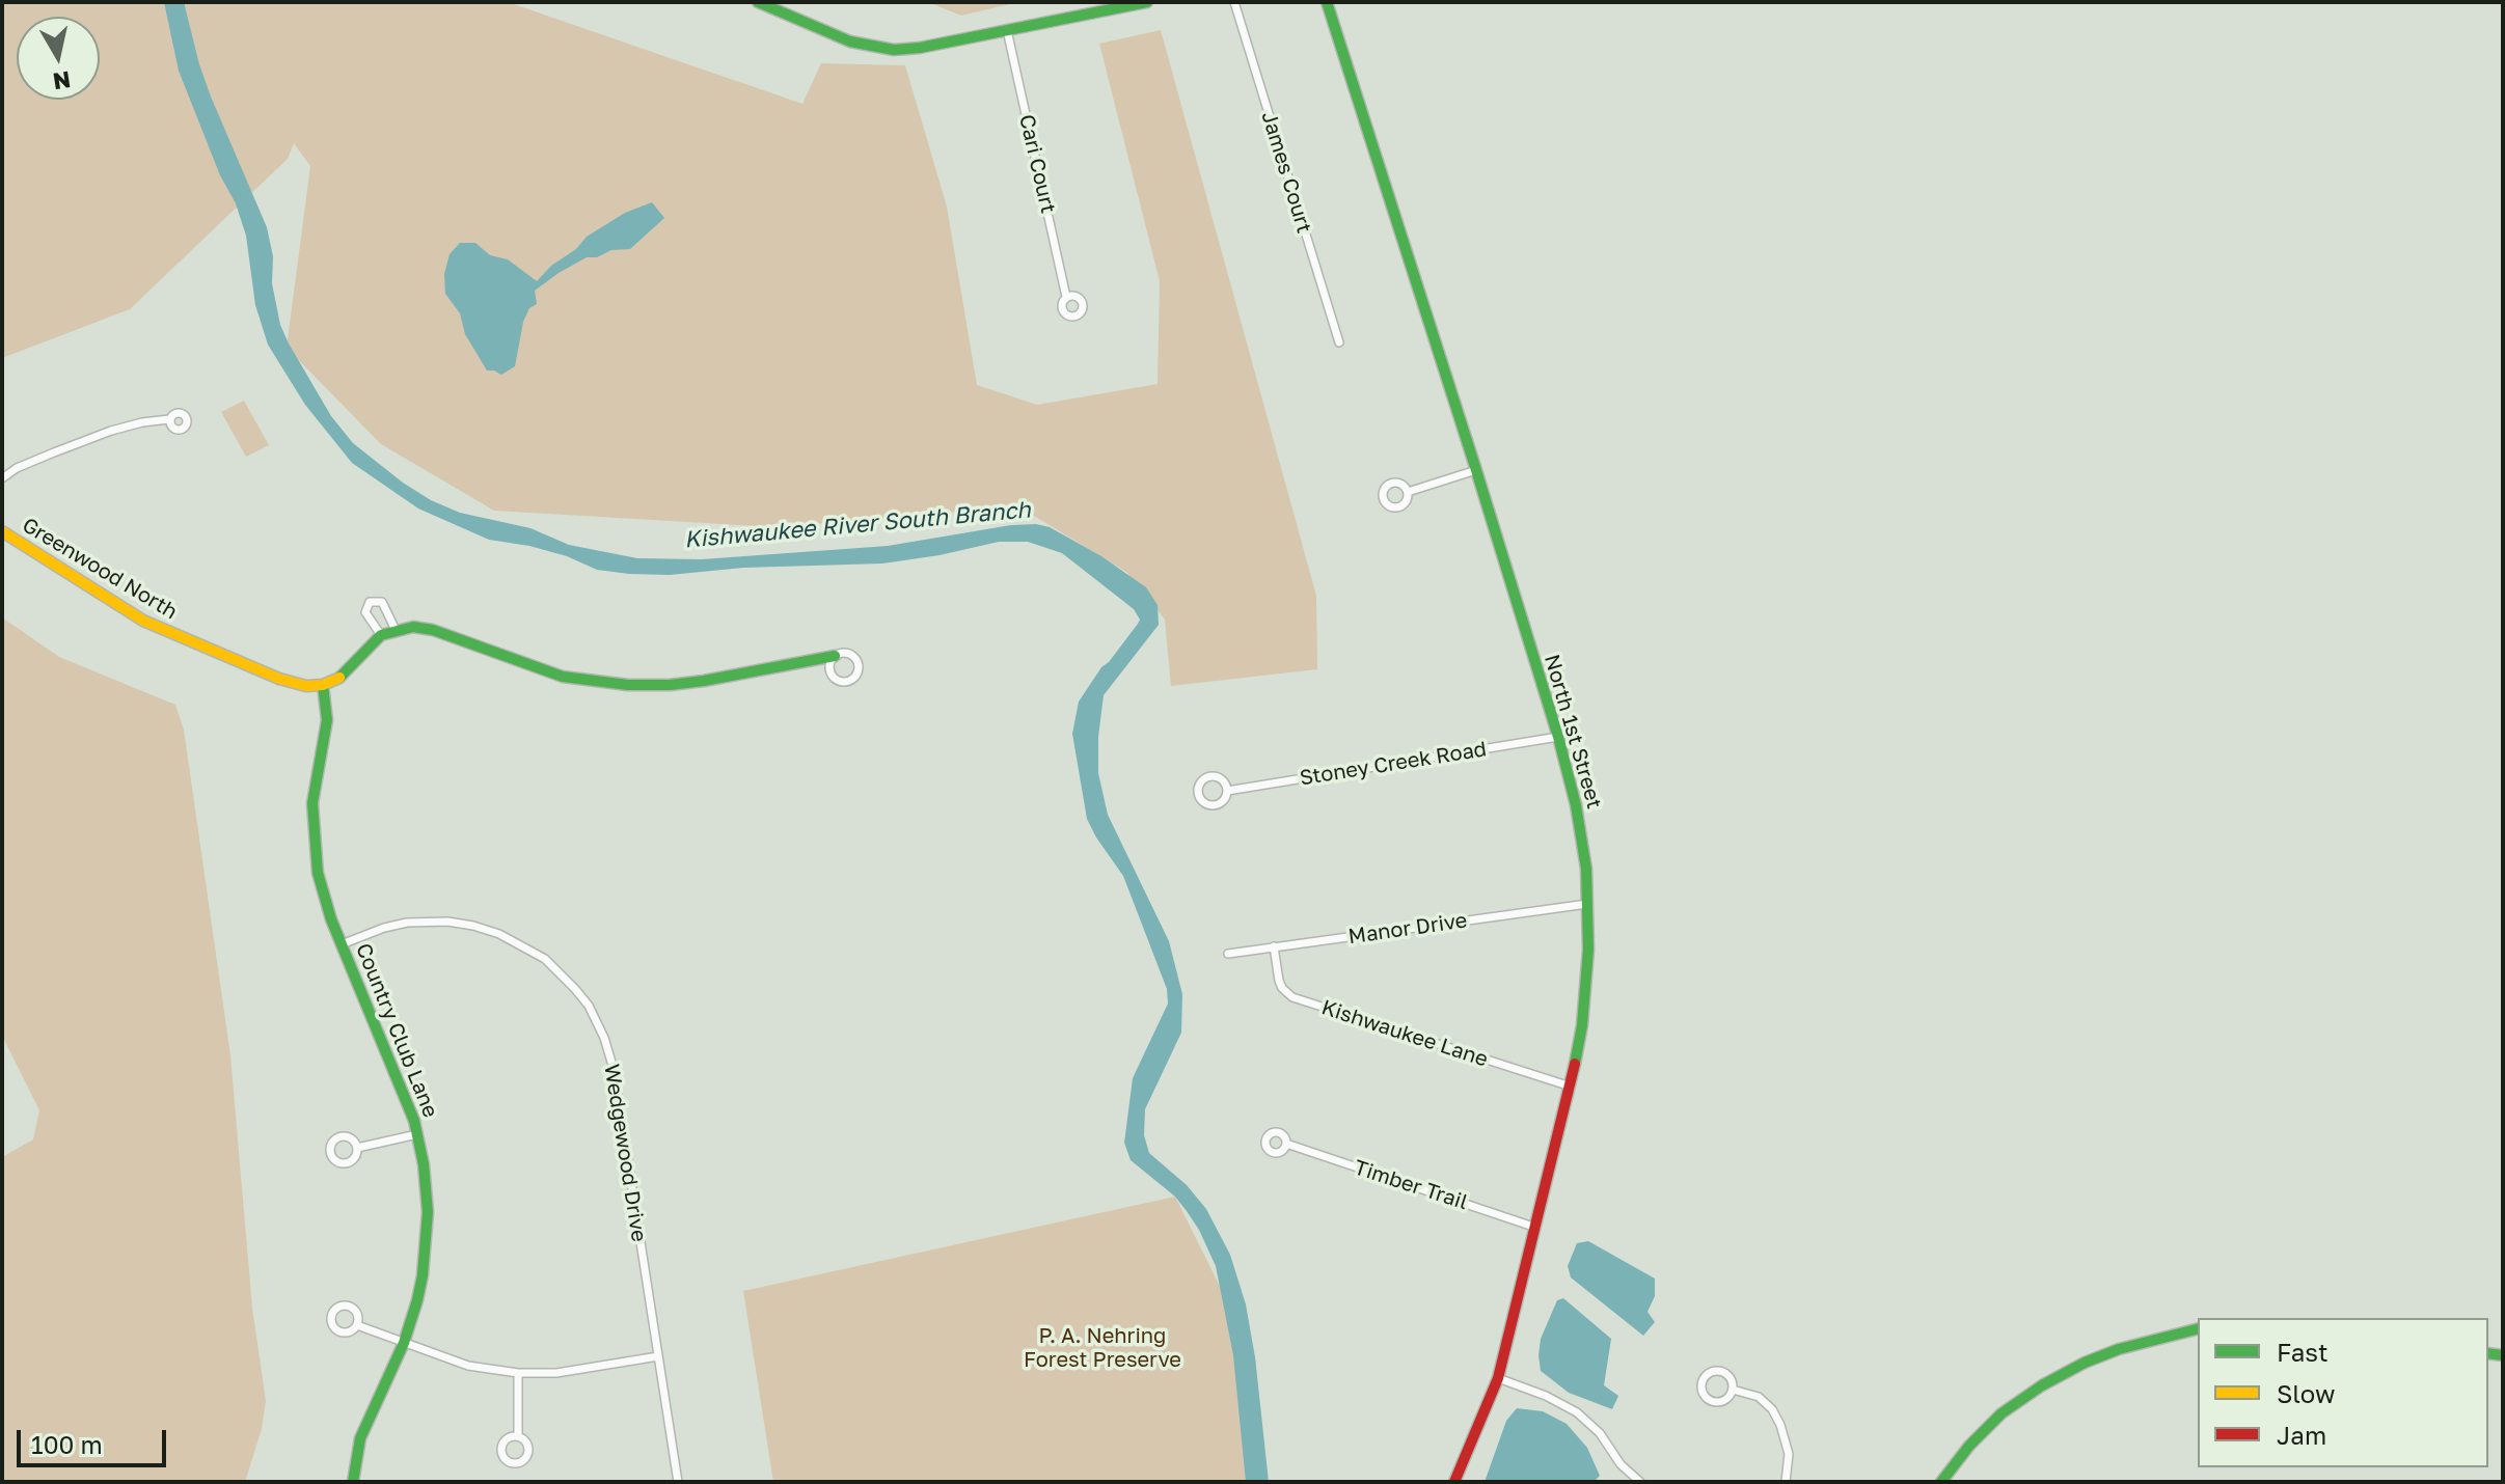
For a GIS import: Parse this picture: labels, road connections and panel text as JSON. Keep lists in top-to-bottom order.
{
  "streets": {
    "street": [
      "Cari Court",
      "James Court",
      "Greenwood North",
      "North 1st Street",
      "Stoney Creek Road",
      "Manor Drive",
      "Country Club Lane",
      "Kishwaukee Lane",
      "Wedgewood Drive",
      "Timber Trail"
    ]
  },
  "crossings": [
    ["Greenwood North", "Country Club Lane"],
    ["North 1st Street", "Stoney Creek Road"],
    ["North 1st Street", "Manor Drive"],
    ["North 1st Street", "Kishwaukee Lane"],
    ["North 1st Street", "Timber Trail"],
    ["Manor Drive", "Kishwaukee Lane"],
    ["Country Club Lane", "Wedgewood Drive"]
  ],
  "water": ["Kishwaukee River South Branch"],
  "parks": ["P. A. Nehring Forest Preserve"],
  "legend": ["Fast", "Slow", "Jam"],
  "scale_bar": "100 m",
  "north": "bottom"
}
